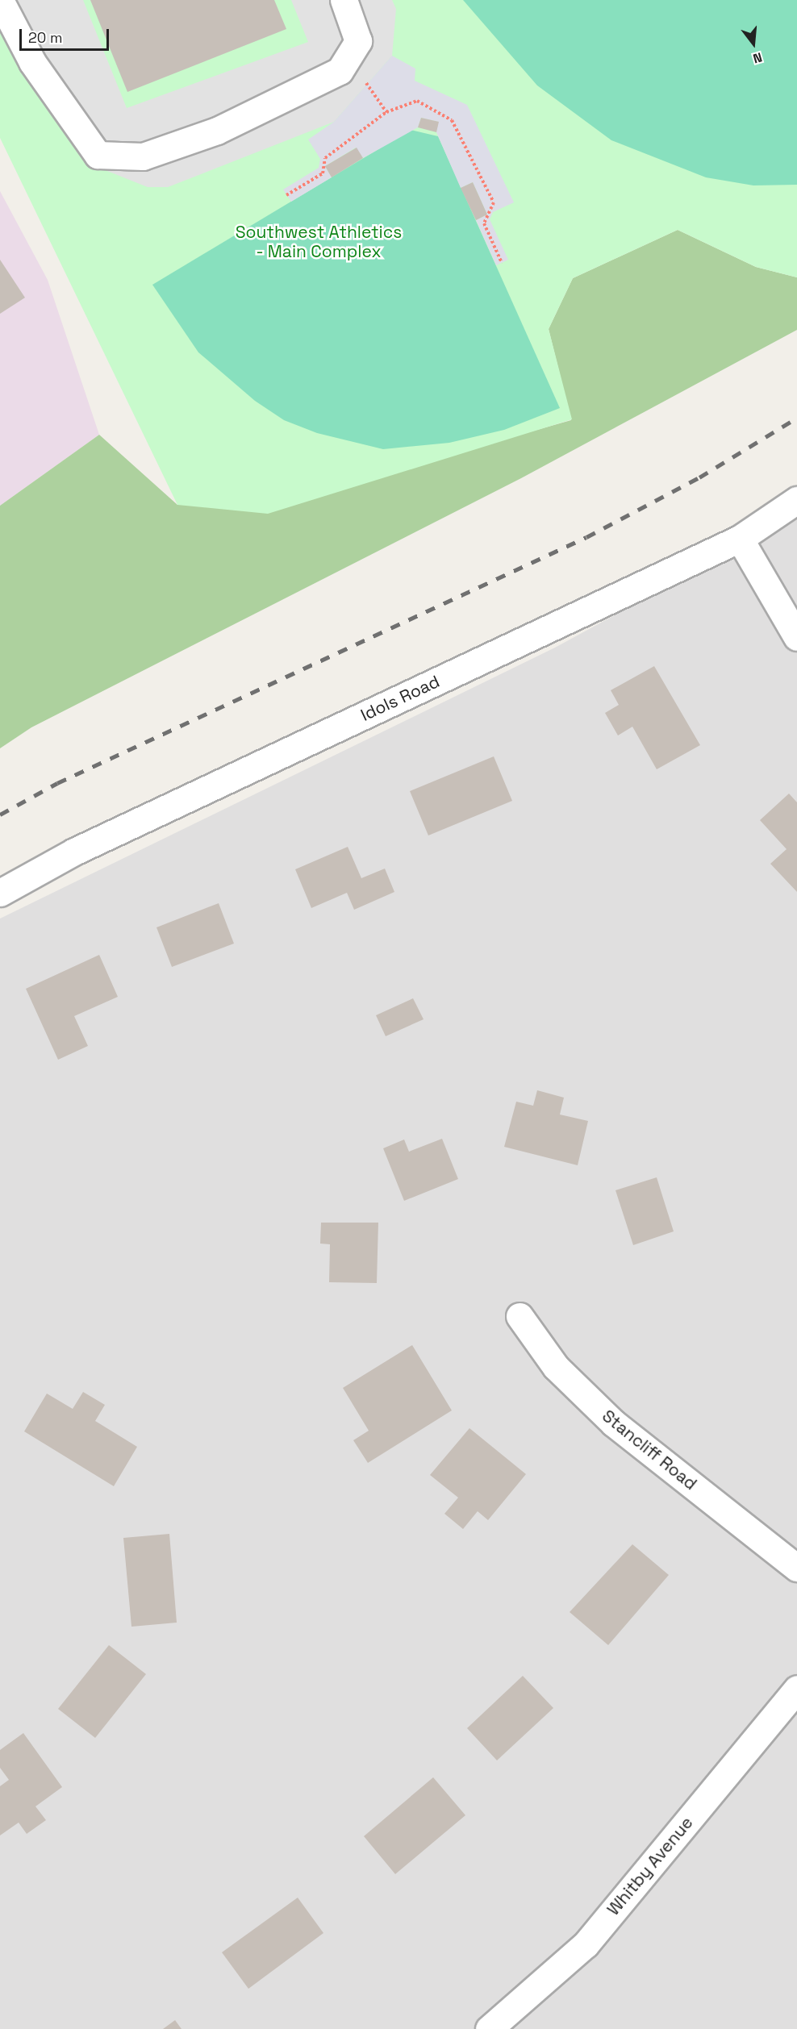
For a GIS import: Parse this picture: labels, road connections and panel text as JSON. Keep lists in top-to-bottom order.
{
  "streets": {
    "street": ["Idols Road", "Stancliff Road", "Whitby Avenue"]
  },
  "parks": ["Southwest Athletics - Main Complex"],
  "scale_bar": "20 m",
  "north": "bottom"
}
